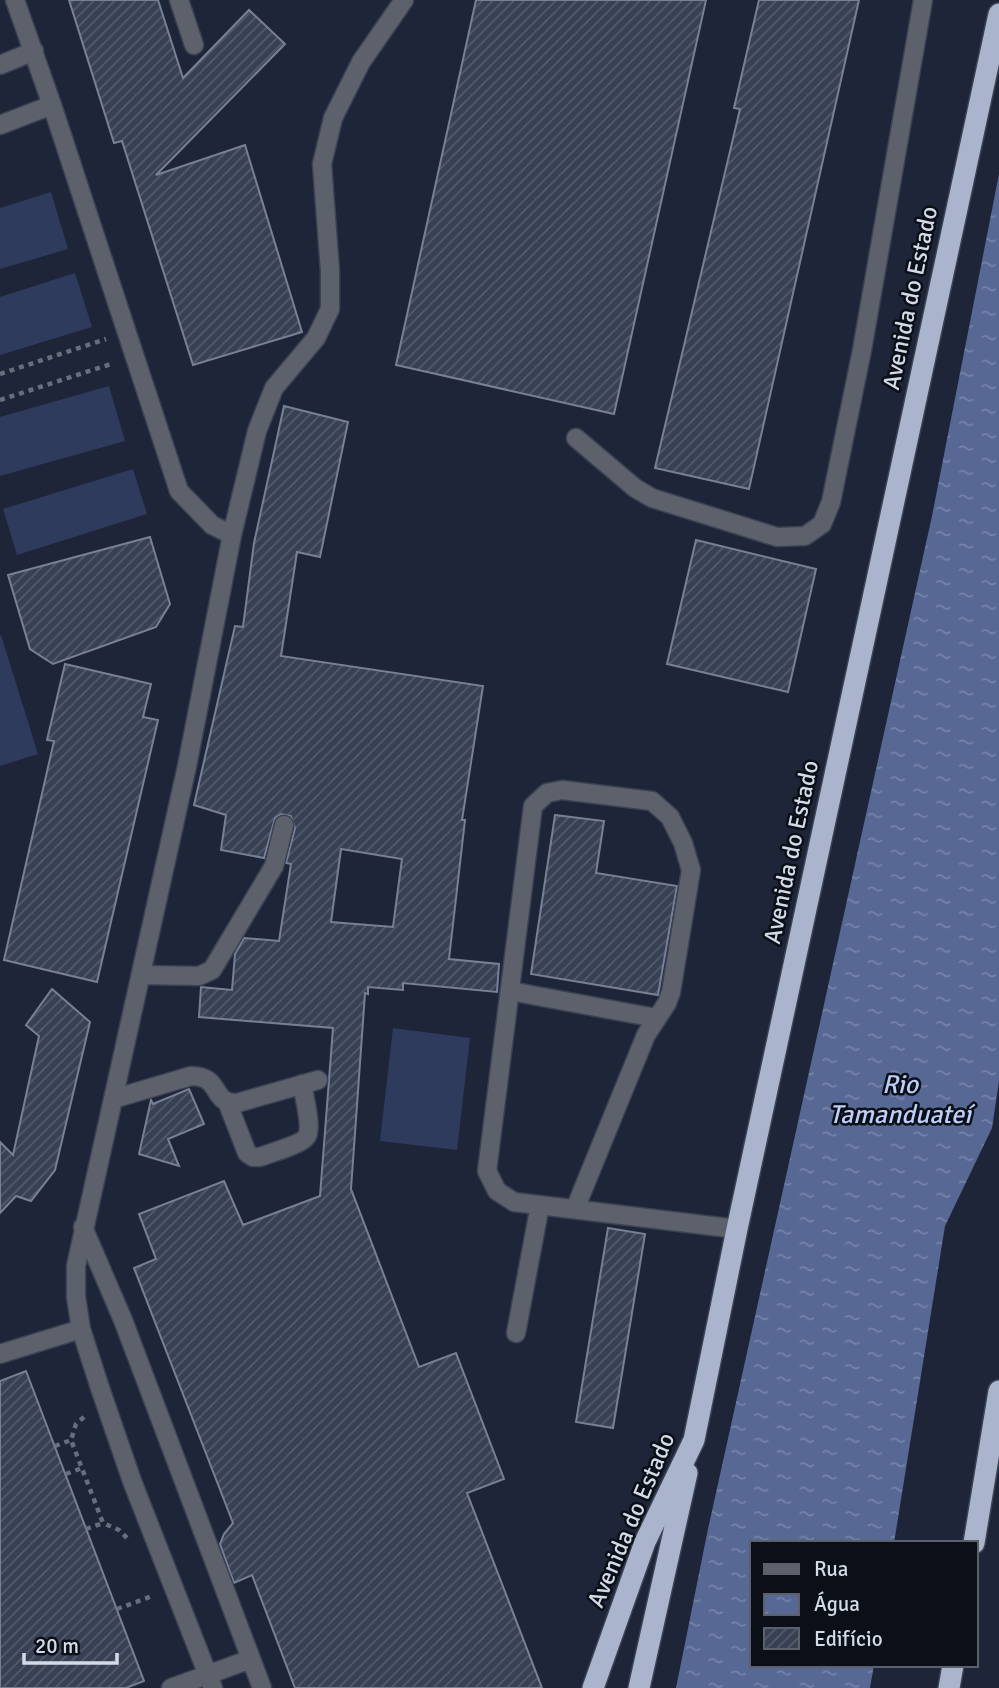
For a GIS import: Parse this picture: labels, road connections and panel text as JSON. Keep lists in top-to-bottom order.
{
  "streets": {
    "highway": ["Avenida do Estado"]
  },
  "water": ["Rio Tamanduateí"],
  "legend": ["Rua", "Água", "Edifício"],
  "scale_bar": "20 m"
}
